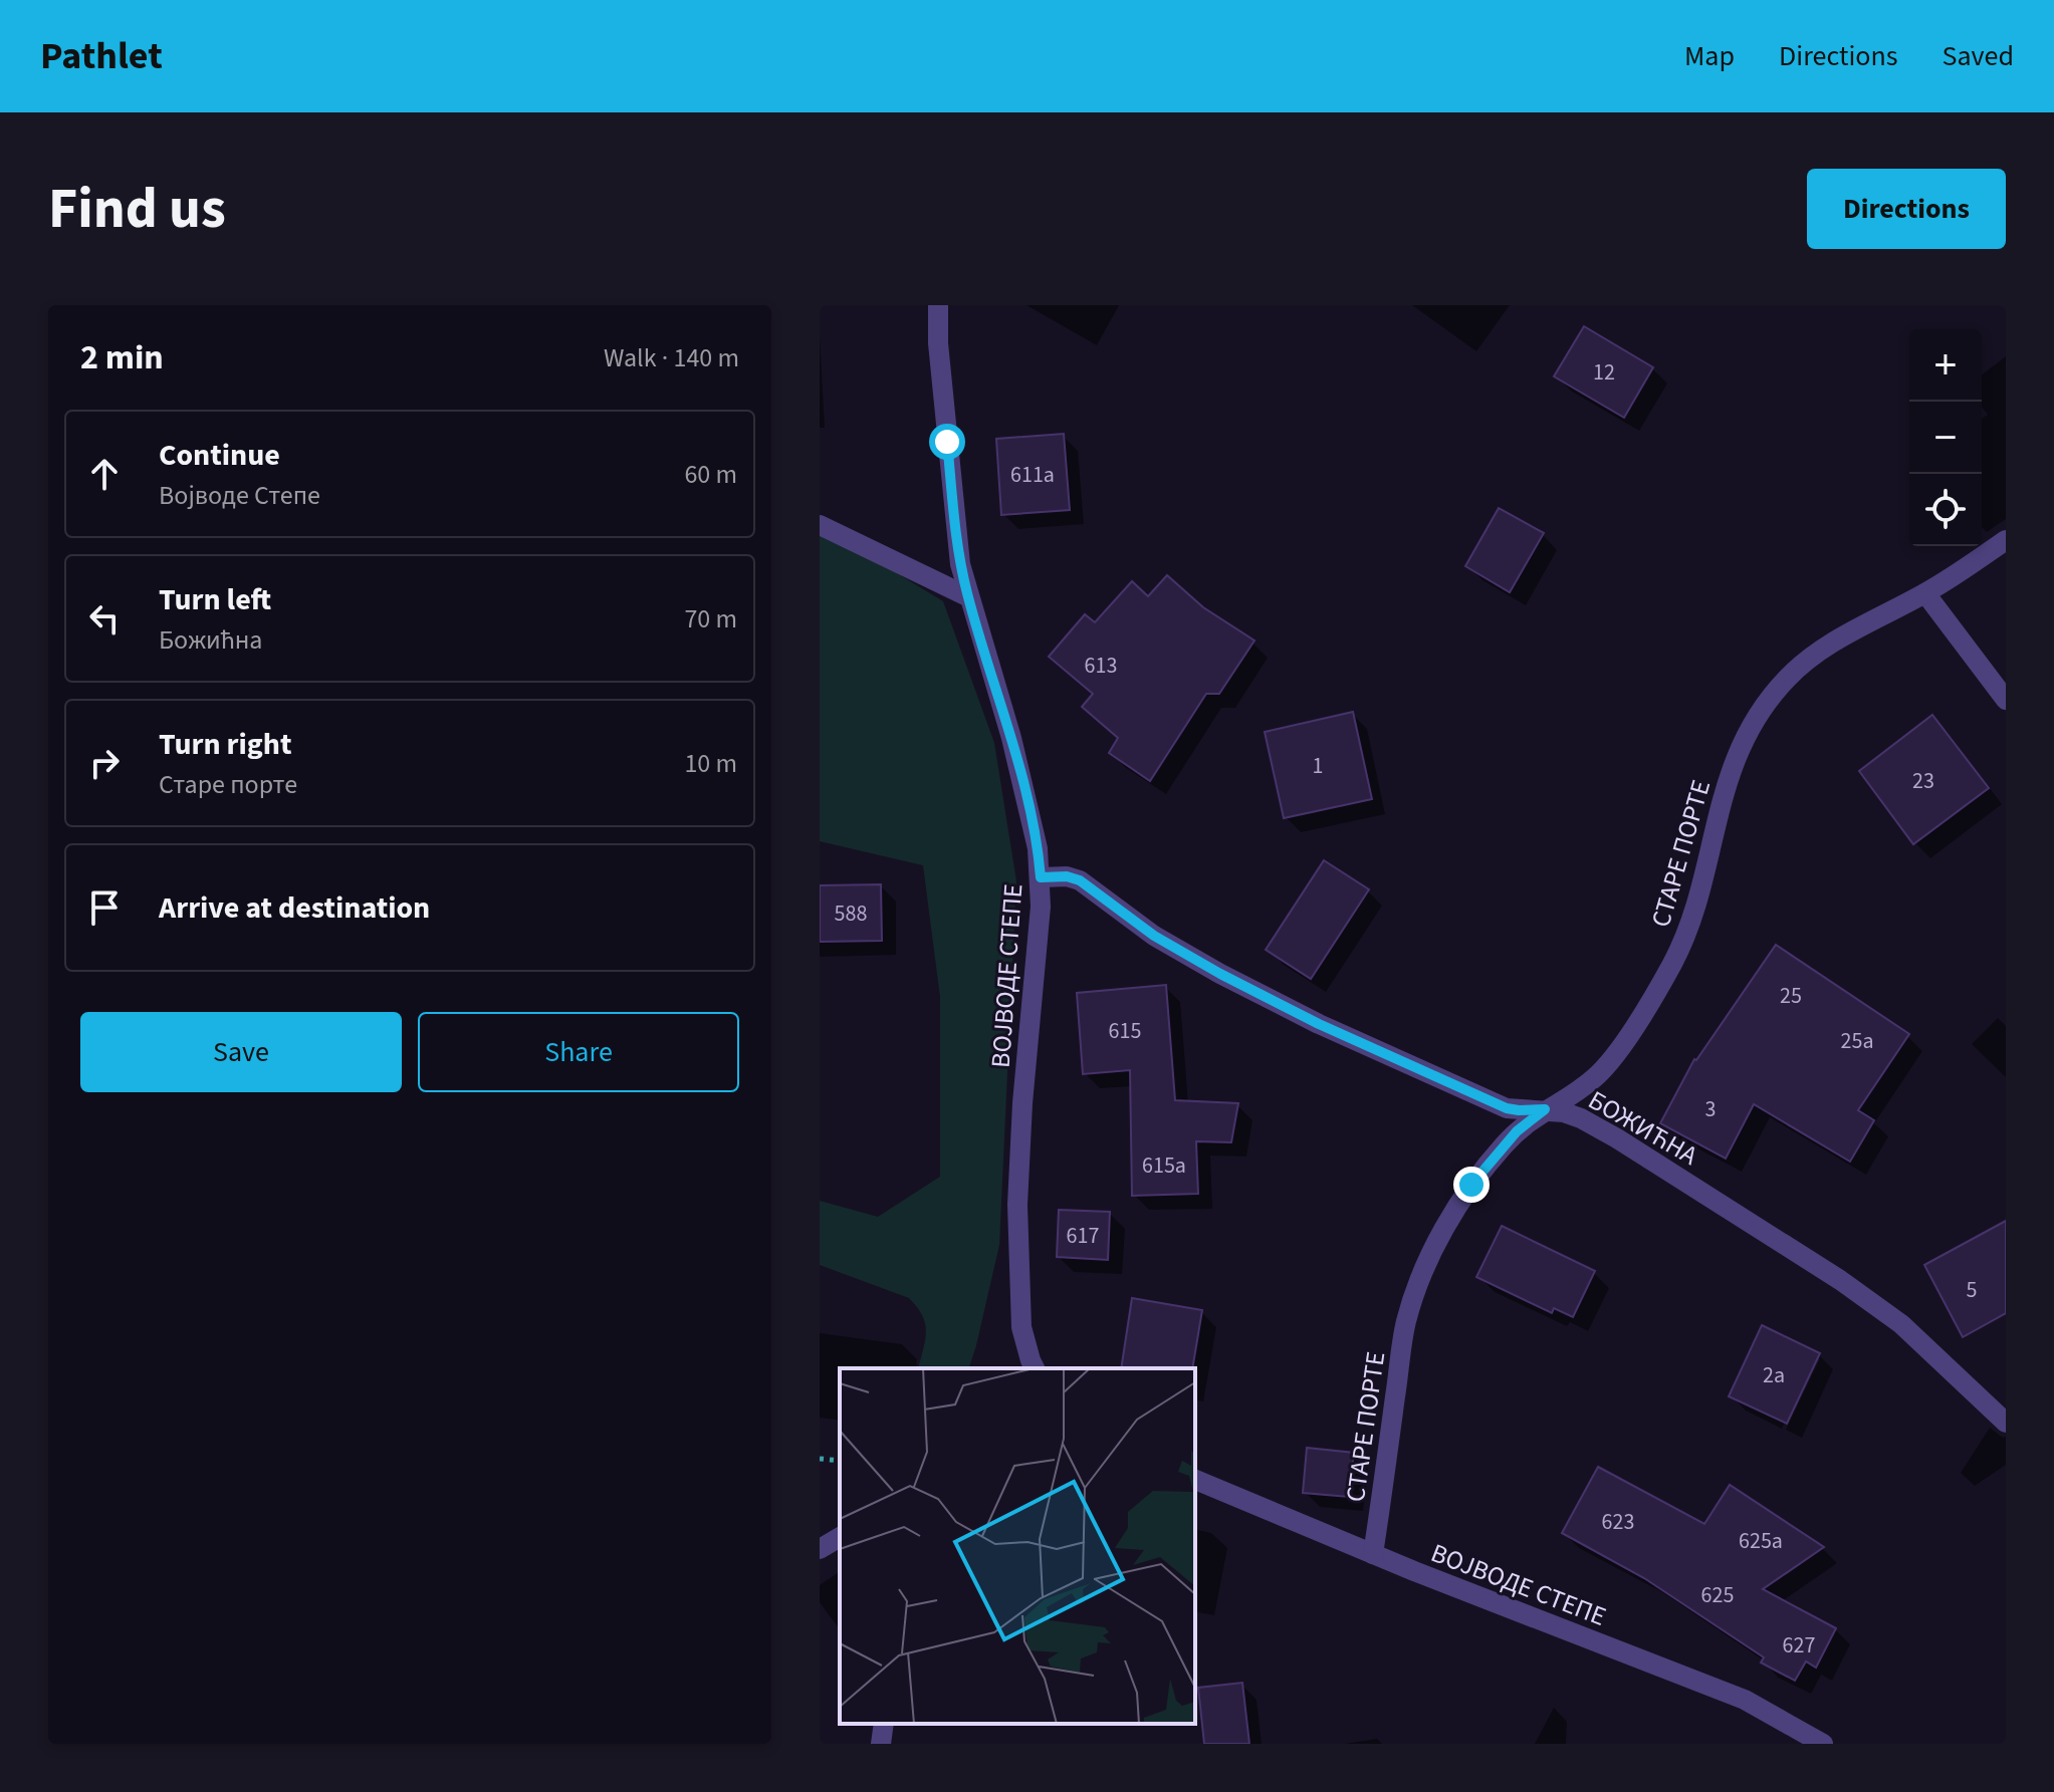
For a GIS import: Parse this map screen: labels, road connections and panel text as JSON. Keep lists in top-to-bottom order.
{
  "streets": {
    "street": ["СТАРЕ ПОРТЕ", "ВОЈВОДЕ СТЕПЕ", "БОЖИЋНА"]
  },
  "crossings": [
    ["СТАРЕ ПОРТЕ", "ВОЈВОДЕ СТЕПЕ"],
    ["СТАРЕ ПОРТЕ", "БОЖИЋНА"],
    ["ВОЈВОДЕ СТЕПЕ", "БОЖИЋНА"]
  ],
  "house_numbers": [
    "12",
    "611a",
    "613",
    "1",
    "23",
    "588",
    "25",
    "615",
    "25a",
    "3",
    "615a",
    "617",
    "5",
    "2a",
    "623",
    "625a",
    "625",
    "627"
  ],
  "page": {
    "header": "Pathlet",
    "nav": ["Map", "Directions", "Saved"],
    "buttons": [
      "Directions",
      ["Save", "Share"]
    ],
    "title": "Find us",
    "heading": ["2 min", "Walk · 140 m"],
    "map_buttons": ["+", "−"],
    "list": [
      ["Continue", "Војводе Степе", "60 m"],
      ["Turn left", "Божићна", "70 m"],
      ["Turn right", "Старе порте", "10 m"],
      "Arrive at destination"
    ]
  }
}
